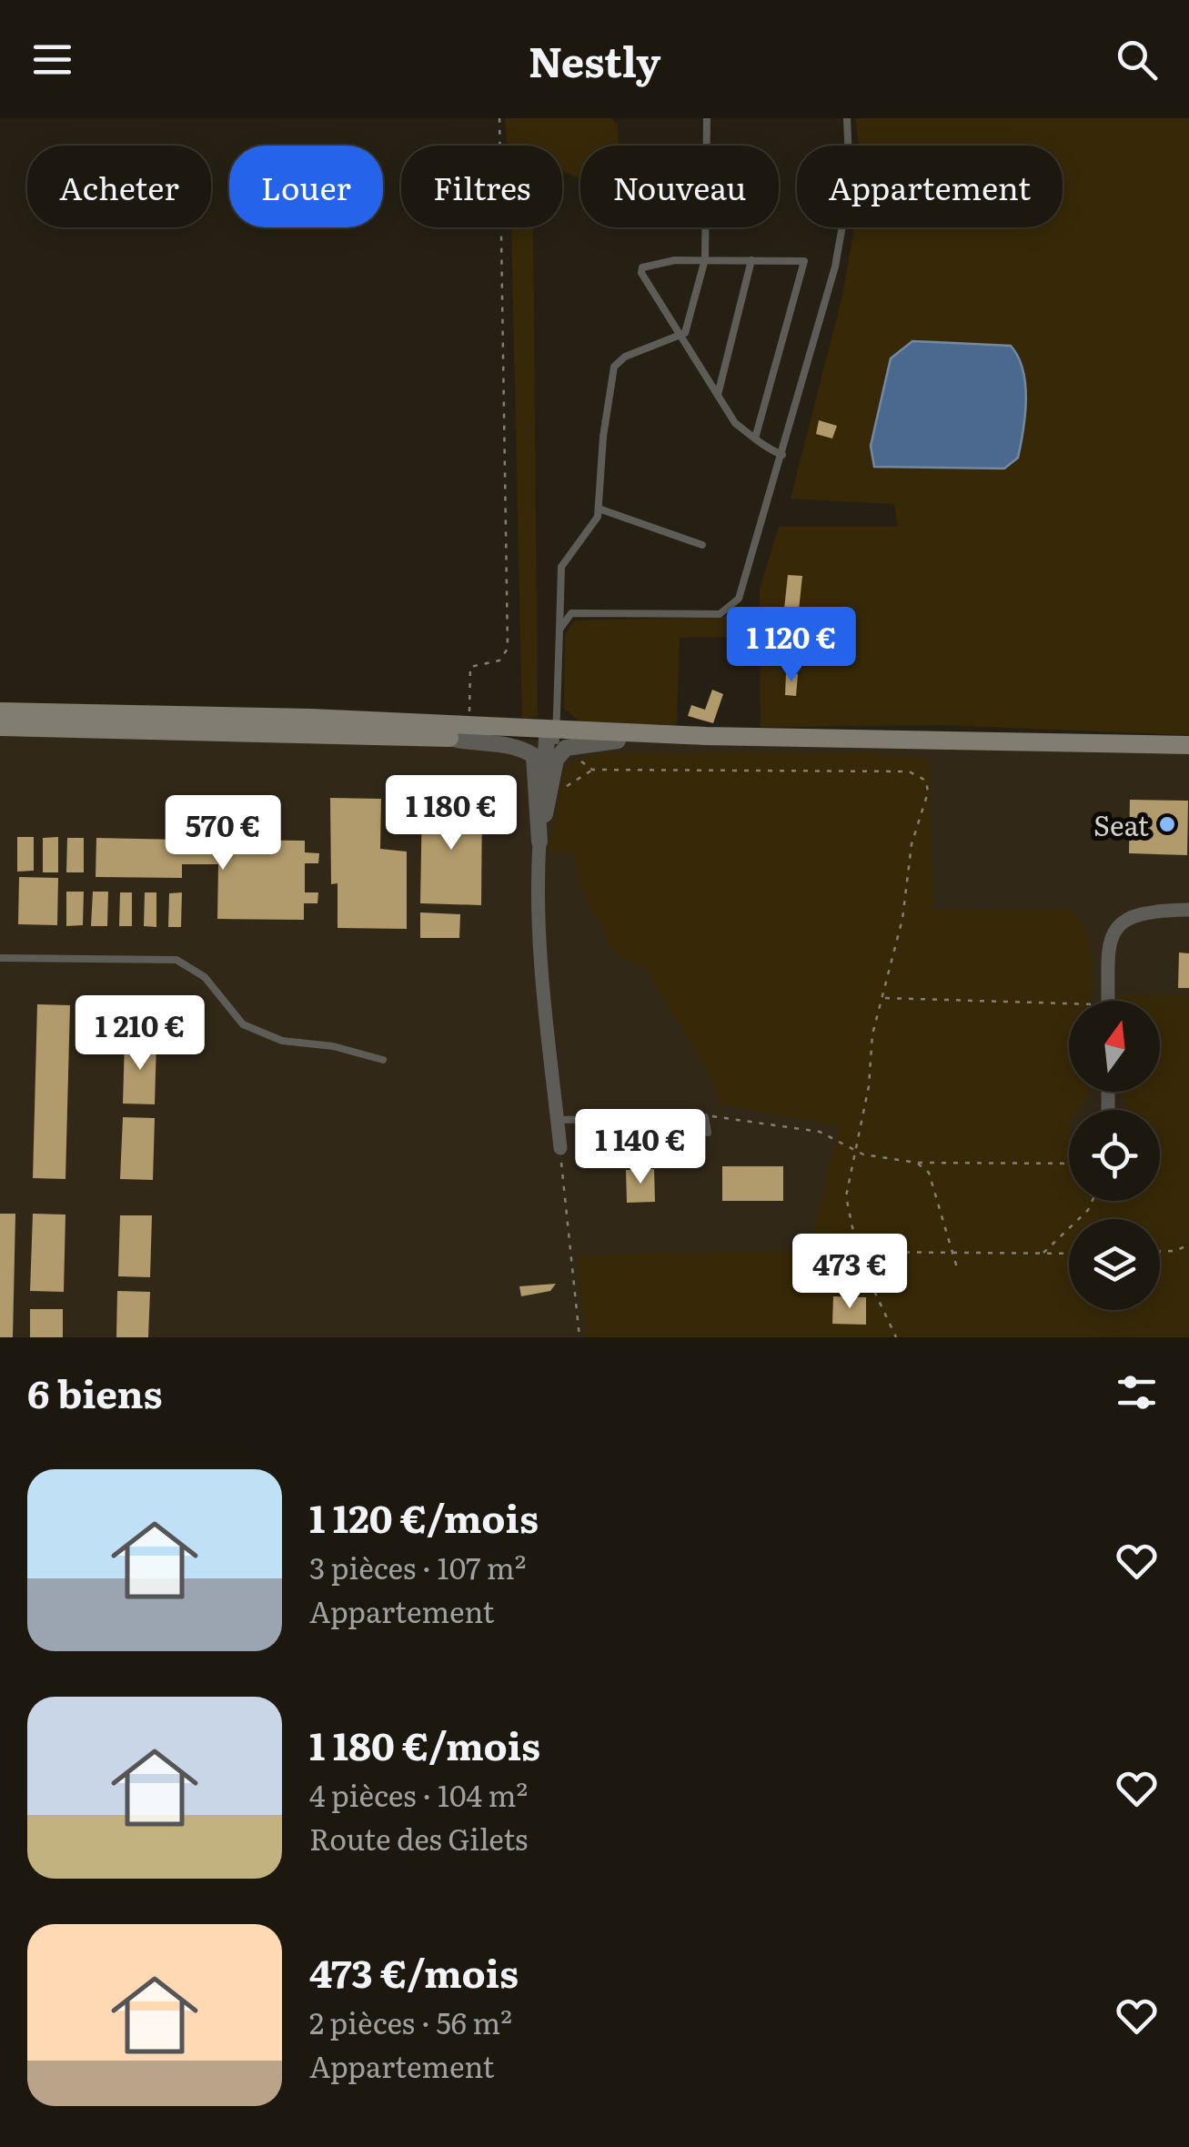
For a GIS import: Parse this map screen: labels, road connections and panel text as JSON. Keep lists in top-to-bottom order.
{
  "places": ["Seat"],
  "north": "top",
  "page": {
    "header": "Nestly",
    "chip": [
      "Acheter",
      "Louer",
      "Filtres",
      "Nouveau",
      "Appartement"
    ],
    "price": [
      "1 120 €",
      "1 180 €",
      "570 €",
      "1 210 €",
      "1 140 €",
      "473 €"
    ],
    "heading": "6 biens",
    "list": [
      {
        "name": "1 120 €/mois",
        "note": "3 pièces · 107 m² · Appartement"
      },
      {
        "name": "1 180 €/mois",
        "note": "4 pièces · 104 m² · Route des Gilets"
      },
      {
        "name": "473 €/mois",
        "note": "2 pièces · 56 m² · Appartement"
      }
    ]
  }
}
